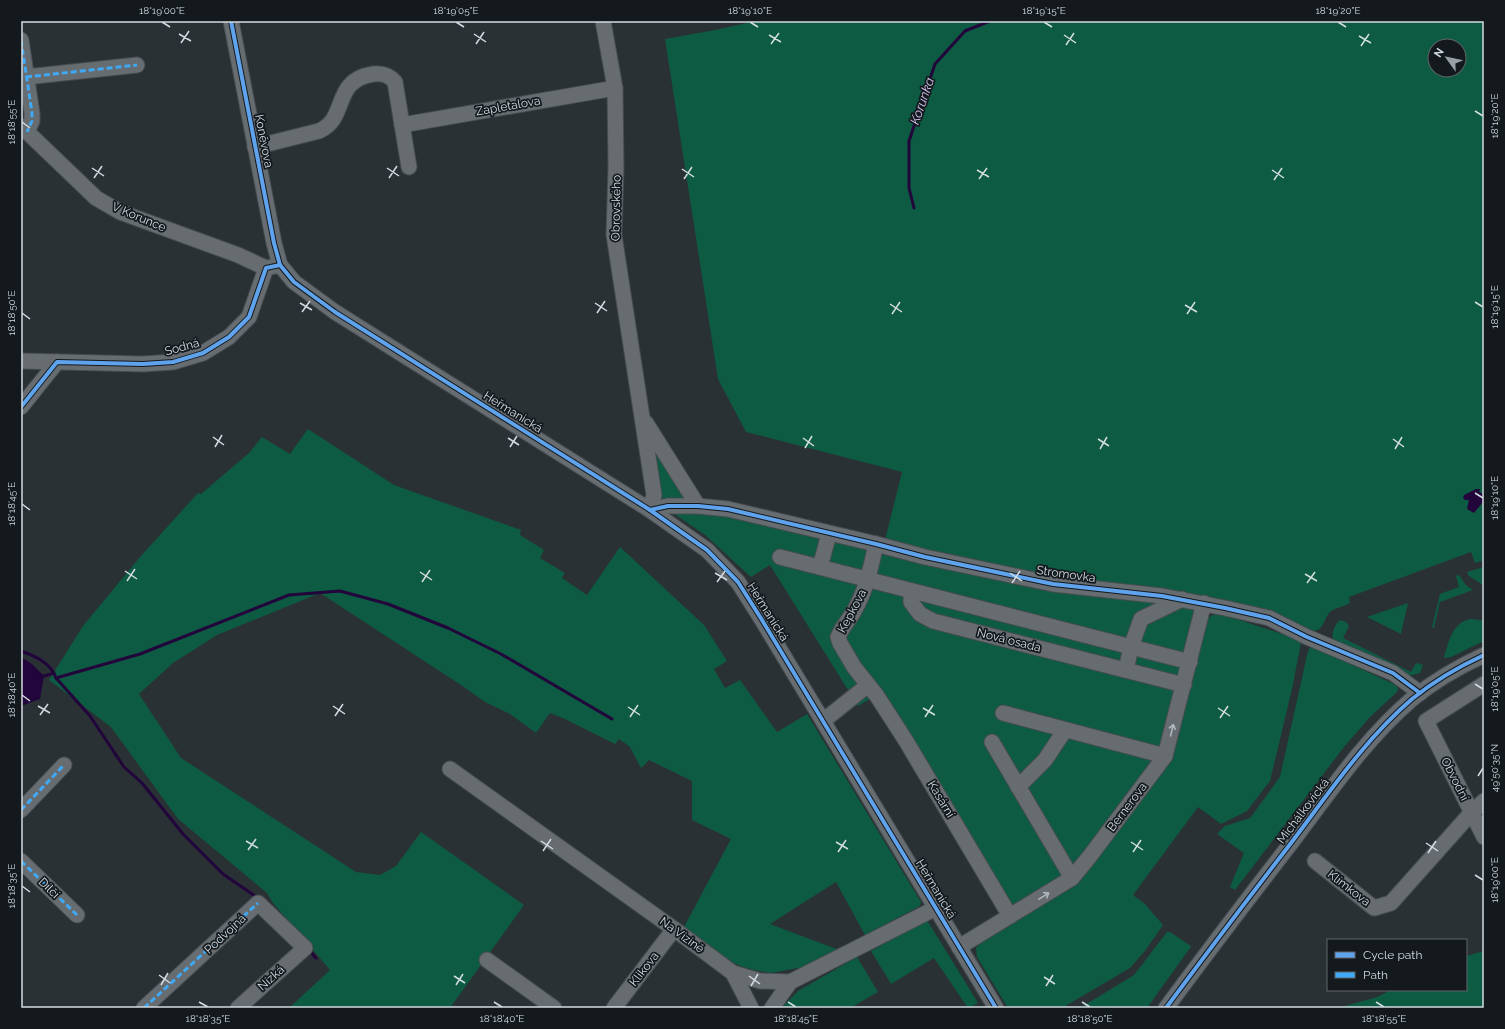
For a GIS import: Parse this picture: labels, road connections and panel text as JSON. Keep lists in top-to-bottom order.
{
  "streets": {
    "street": [
      "Zapletalova",
      "Koněvova",
      "Obrovského",
      "V Korunce",
      "Sodná",
      "Heřmanická",
      "Stromovka",
      "Kepkova",
      "Nová osada",
      "Obvodní",
      "Kasární",
      "Bernerova",
      "Michálkovická",
      "Dílčí",
      "Klímkova",
      "Podvojná",
      "Na Vizině",
      "Klikova",
      "Nízká"
    ]
  },
  "crossings": [
    ["Zapletalova", "Obrovského"],
    ["Koněvova", "V Korunce"],
    ["Koněvova", "Sodná"],
    ["Koněvova", "Heřmanická"],
    ["Obrovského", "Heřmanická"],
    ["Obrovského", "Stromovka"],
    ["V Korunce", "Sodná"],
    ["V Korunce", "Heřmanická"],
    ["Sodná", "Heřmanická"],
    ["Heřmanická", "Stromovka"],
    ["Heřmanická", "Bernerova"],
    ["Heřmanická", "Na Vizině"],
    ["Stromovka", "Kepkova"],
    ["Stromovka", "Bernerova"],
    ["Stromovka", "Michálkovická"],
    ["Kepkova", "Nová osada"],
    ["Kepkova", "Kasární"],
    ["Nová osada", "Bernerova"],
    ["Obvodní", "Klímkova"],
    ["Kasární", "Bernerova"],
    ["Podvojná", "Nízká"],
    ["Na Vizině", "Klikova"]
  ],
  "water": ["Korunka"],
  "legend": ["Cycle path", "Path"],
  "north": "top left",
  "coordinates": [
    "18°19'00\"E",
    "18°19'05\"E",
    "18°19'10\"E",
    "18°19'15\"E",
    "18°19'20\"E",
    "18°18'55\"E",
    "18°18'50\"E",
    "18°18'45\"E",
    "18°18'40\"E",
    "49°50'35\"N",
    "18°18'35\"E"
  ]
}
